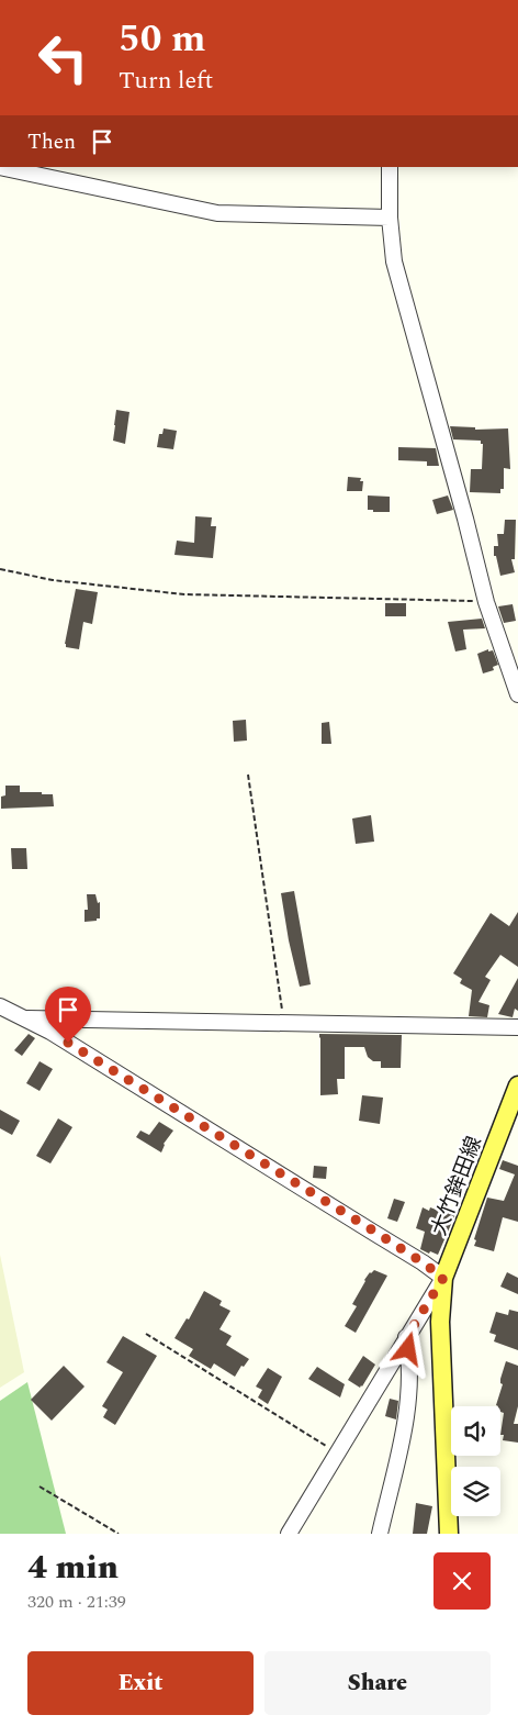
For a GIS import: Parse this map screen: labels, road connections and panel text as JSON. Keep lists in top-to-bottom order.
{
  "streets": {
    "main road": ["大竹鉾田線"]
  },
  "page": {
    "turn": ["50 m", "Turn left"],
    "then": "Then",
    "heading": ["4 min", "320 m · 21:39"],
    "buttons": ["Exit", "Share"]
  }
}
